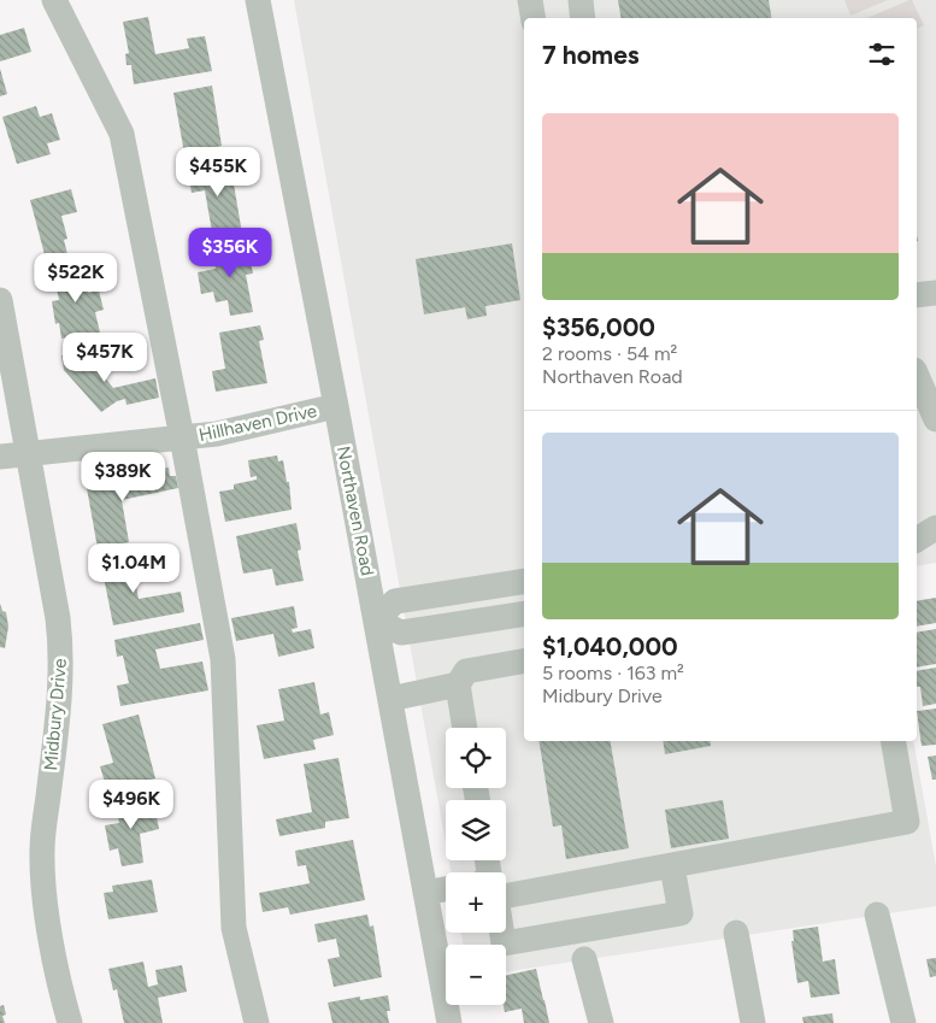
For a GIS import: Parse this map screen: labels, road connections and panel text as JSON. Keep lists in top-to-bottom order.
{
  "streets": {
    "street": ["Hillhaven Drive", "Northaven Road", "Midbury Drive"]
  },
  "crossings": [
    ["Hillhaven Drive", "Northaven Road"],
    ["Hillhaven Drive", "Midbury Drive"]
  ],
  "page": {
    "heading": "7 homes",
    "list": [
      {
        "name": "$356,000",
        "note": "2 rooms · 54 m² · Northaven Road"
      },
      {
        "name": "$1,040,000",
        "note": "5 rooms · 163 m² · Midbury Drive"
      }
    ],
    "price": [
      "$455K",
      "$356K",
      "$522K",
      "$457K",
      "$389K",
      "$1.04M",
      "$496K"
    ],
    "map_buttons": ["+", "−"]
  }
}
